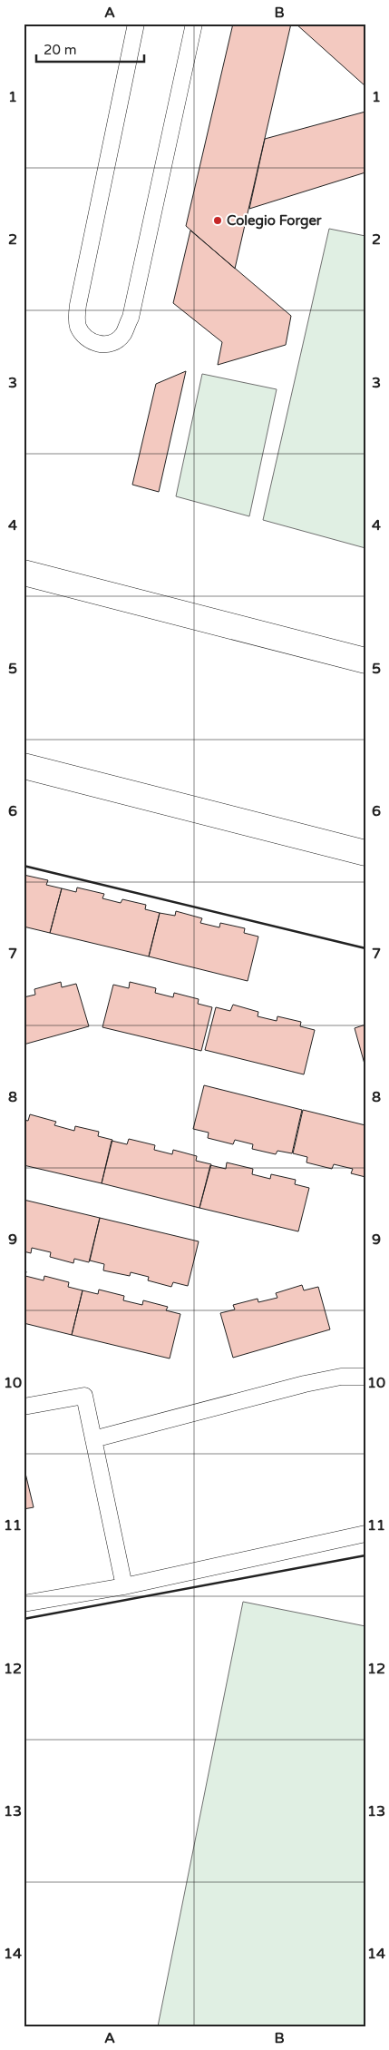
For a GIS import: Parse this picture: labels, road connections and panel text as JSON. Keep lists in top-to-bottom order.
{
  "places": ["Colegio Forger"],
  "scale_bar": "20 m",
  "grid": {
    "columns": ["A", "B"],
    "rows": [
      "1",
      "2",
      "3",
      "4",
      "5",
      "6",
      "7",
      "8",
      "9",
      "10",
      "11",
      "12",
      "13",
      "14"
    ]
  }
}
